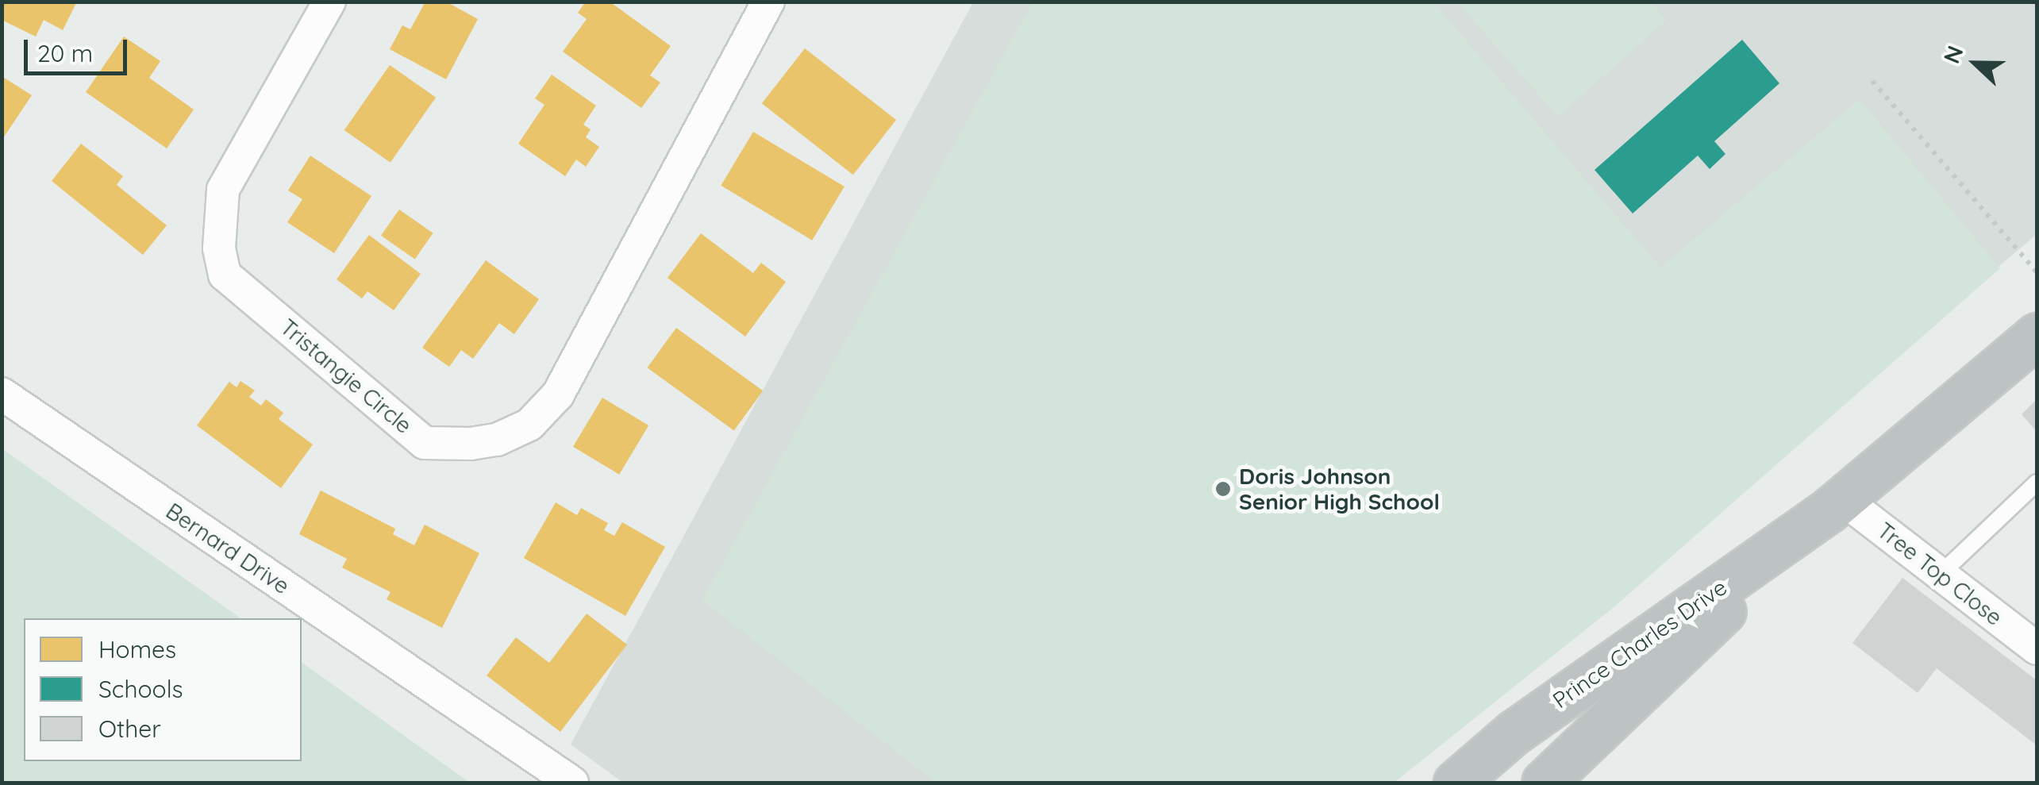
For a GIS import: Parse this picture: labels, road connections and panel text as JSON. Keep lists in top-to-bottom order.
{
  "streets": {
    "highway": ["Prince Charles Drive"],
    "street": ["Tristangie Circle", "Bernard Drive", "Tree Top Close"]
  },
  "crossings": [
    ["Tree Top Close", "Prince Charles Drive"]
  ],
  "places": ["Doris Johnson Senior High School"],
  "legend": ["Homes", "Schools", "Other"],
  "scale_bar": "20 m",
  "north": "left"
}
